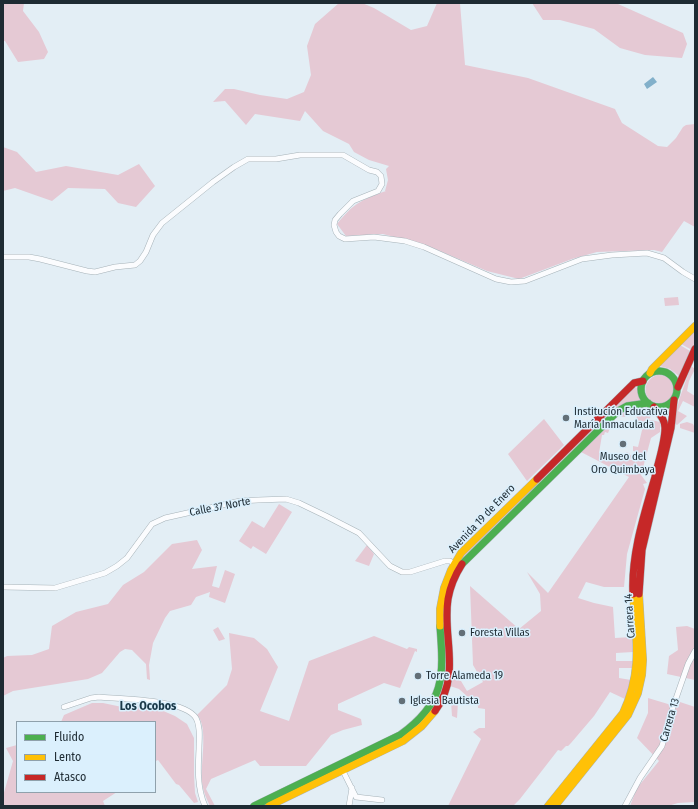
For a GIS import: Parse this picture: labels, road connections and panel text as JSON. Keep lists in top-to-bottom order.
{
  "streets": {
    "main road": ["Avenida 19 de Enero", "Carrera 14"],
    "street": ["Calle 37 Norte", "Carrera 13"]
  },
  "crossings": [
    ["Calle 37 Norte", "Avenida 19 de Enero"],
    ["Avenida 19 de Enero", "Carrera 14"]
  ],
  "districts": ["Los Ocobos"],
  "places": [
    "Institución Educativa María Inmaculada",
    "Museo del Oro Quimbaya",
    "Foresta Villas",
    "Torre Alameda 19",
    "Iglesia Bautista"
  ],
  "legend": ["Fluido", "Lento", "Atasco"]
}
